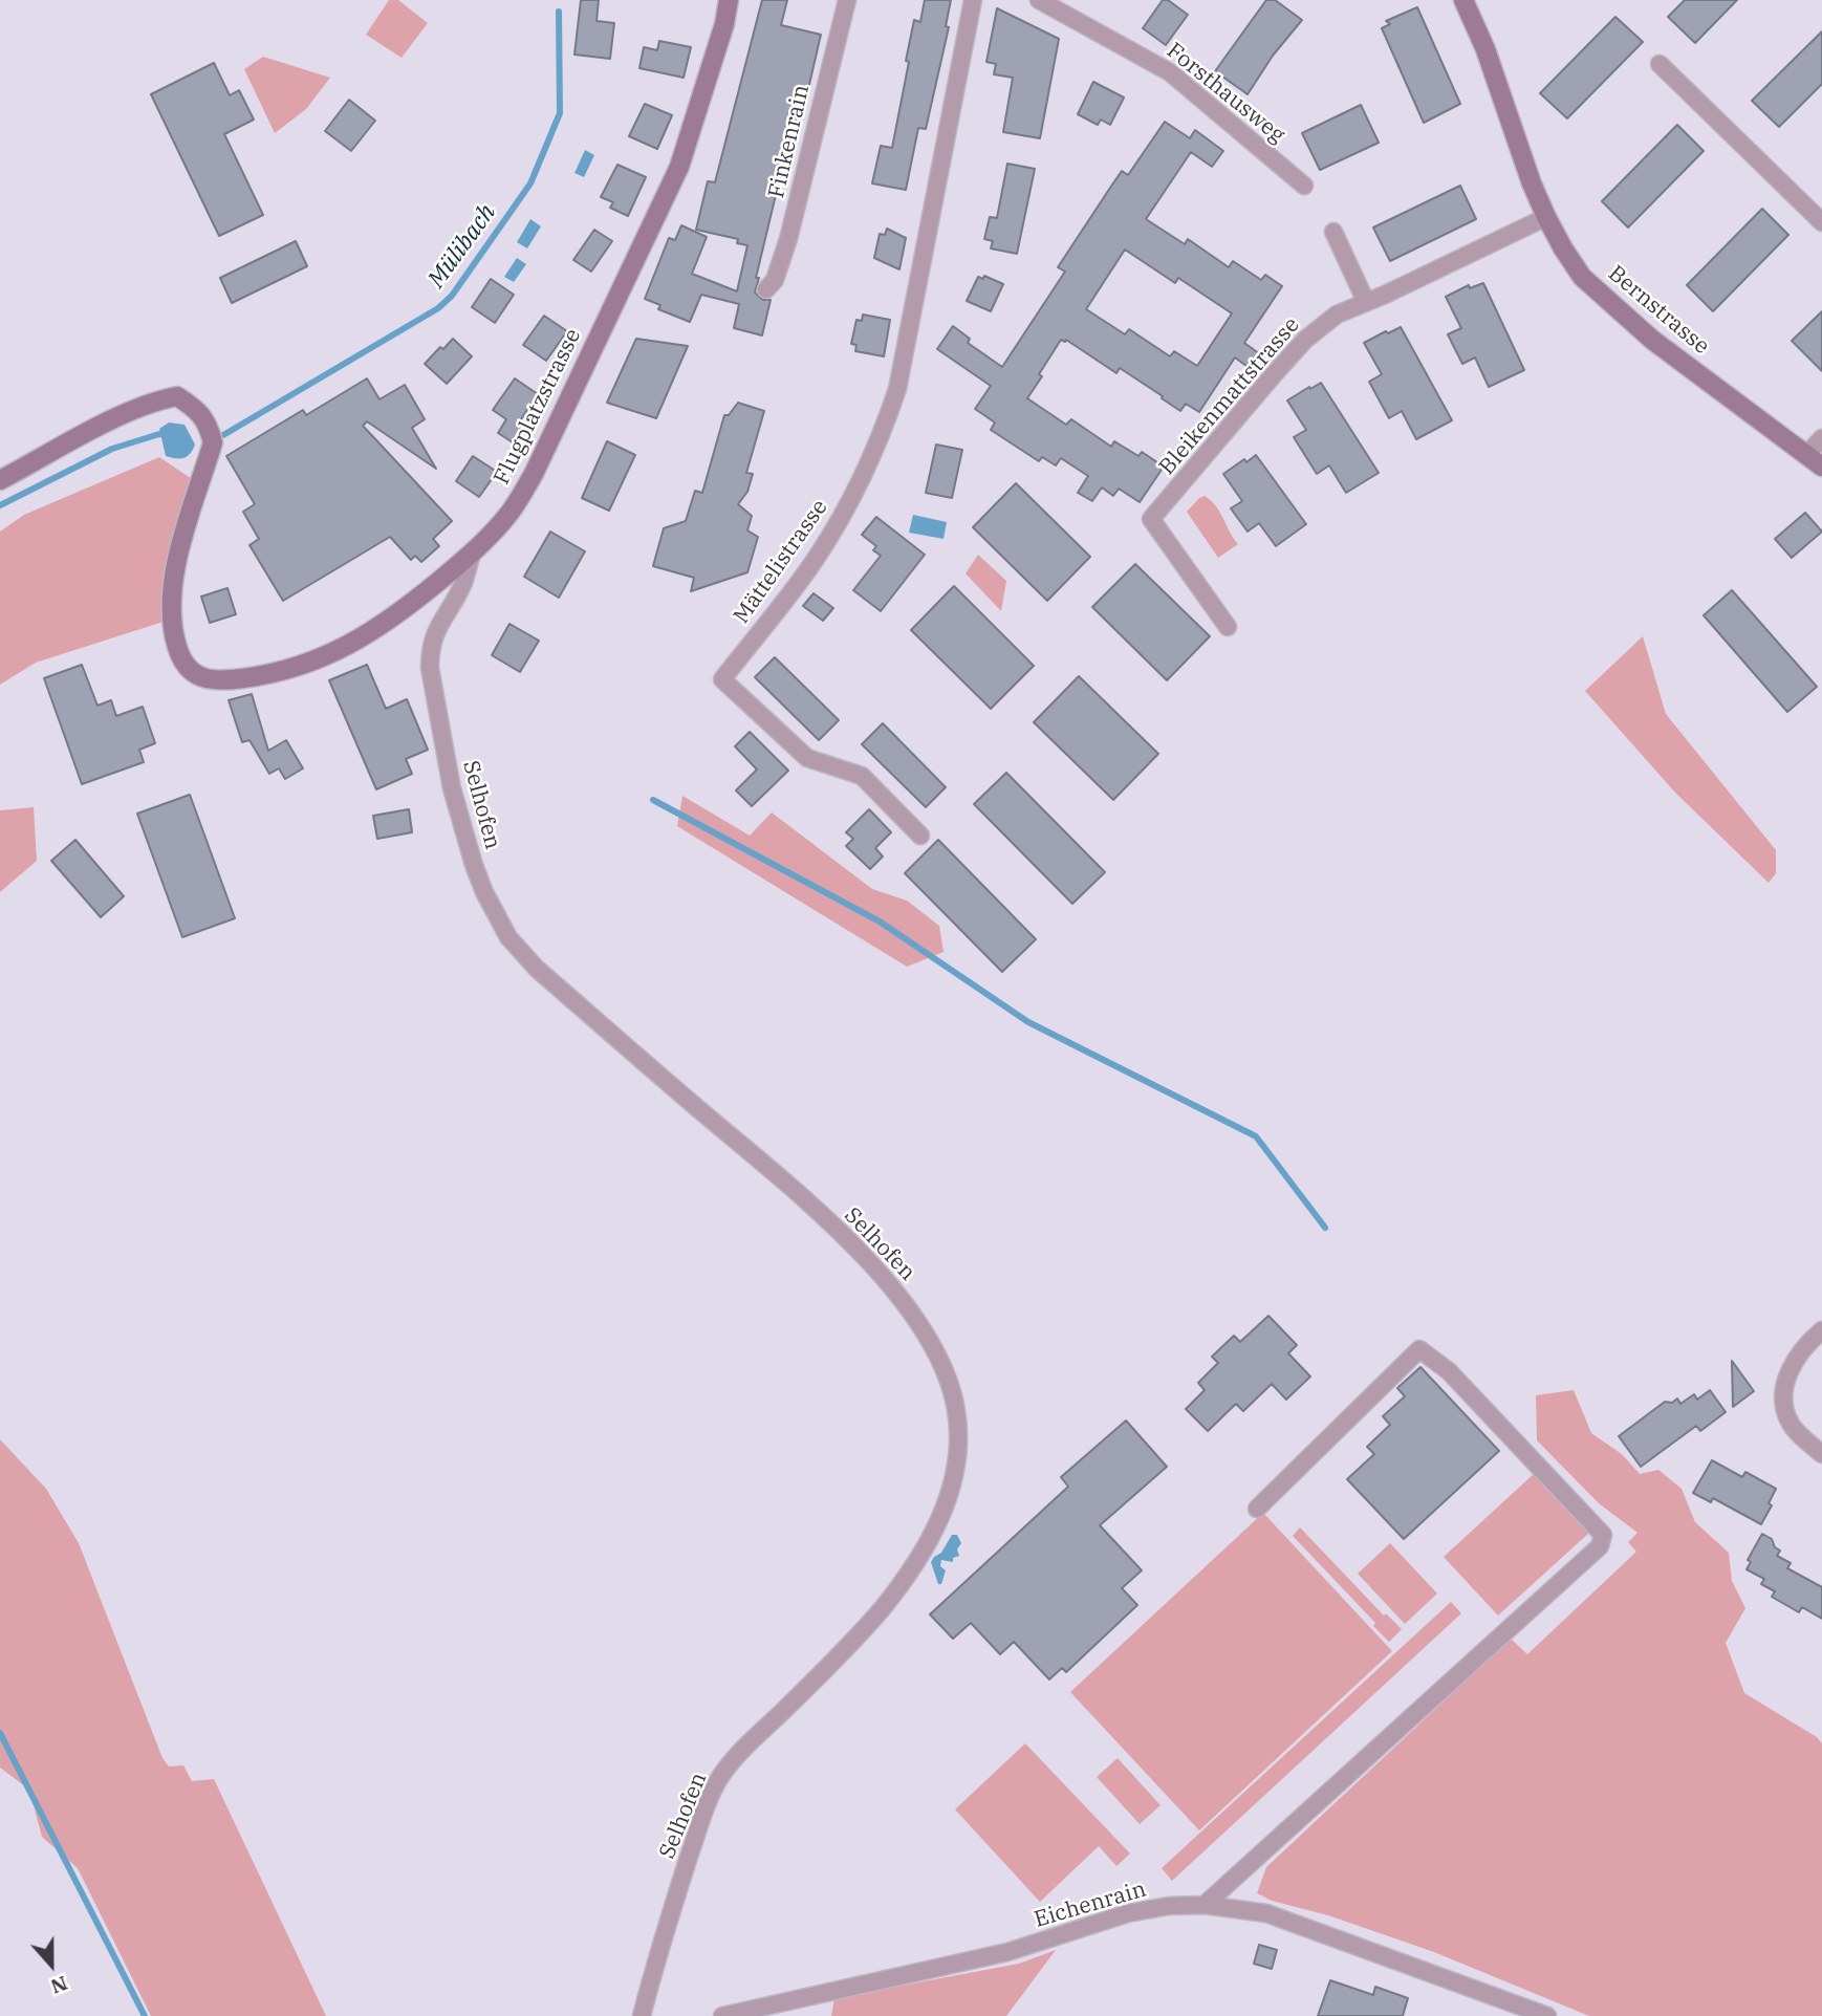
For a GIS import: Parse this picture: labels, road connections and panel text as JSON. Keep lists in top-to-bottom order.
{
  "streets": {
    "street": [
      "Forsthausweg",
      "Finkenrain",
      "Bernstrasse",
      "Bleikenmattstrasse",
      "Flugplatzstrasse",
      "Mättelistrasse",
      "Selhofen",
      "Eichenrain"
    ]
  },
  "crossings": [
    ["Bernstrasse", "Bleikenmattstrasse"],
    ["Flugplatzstrasse", "Selhofen"]
  ],
  "water": ["Mülibach"],
  "north": "bottom"
}
